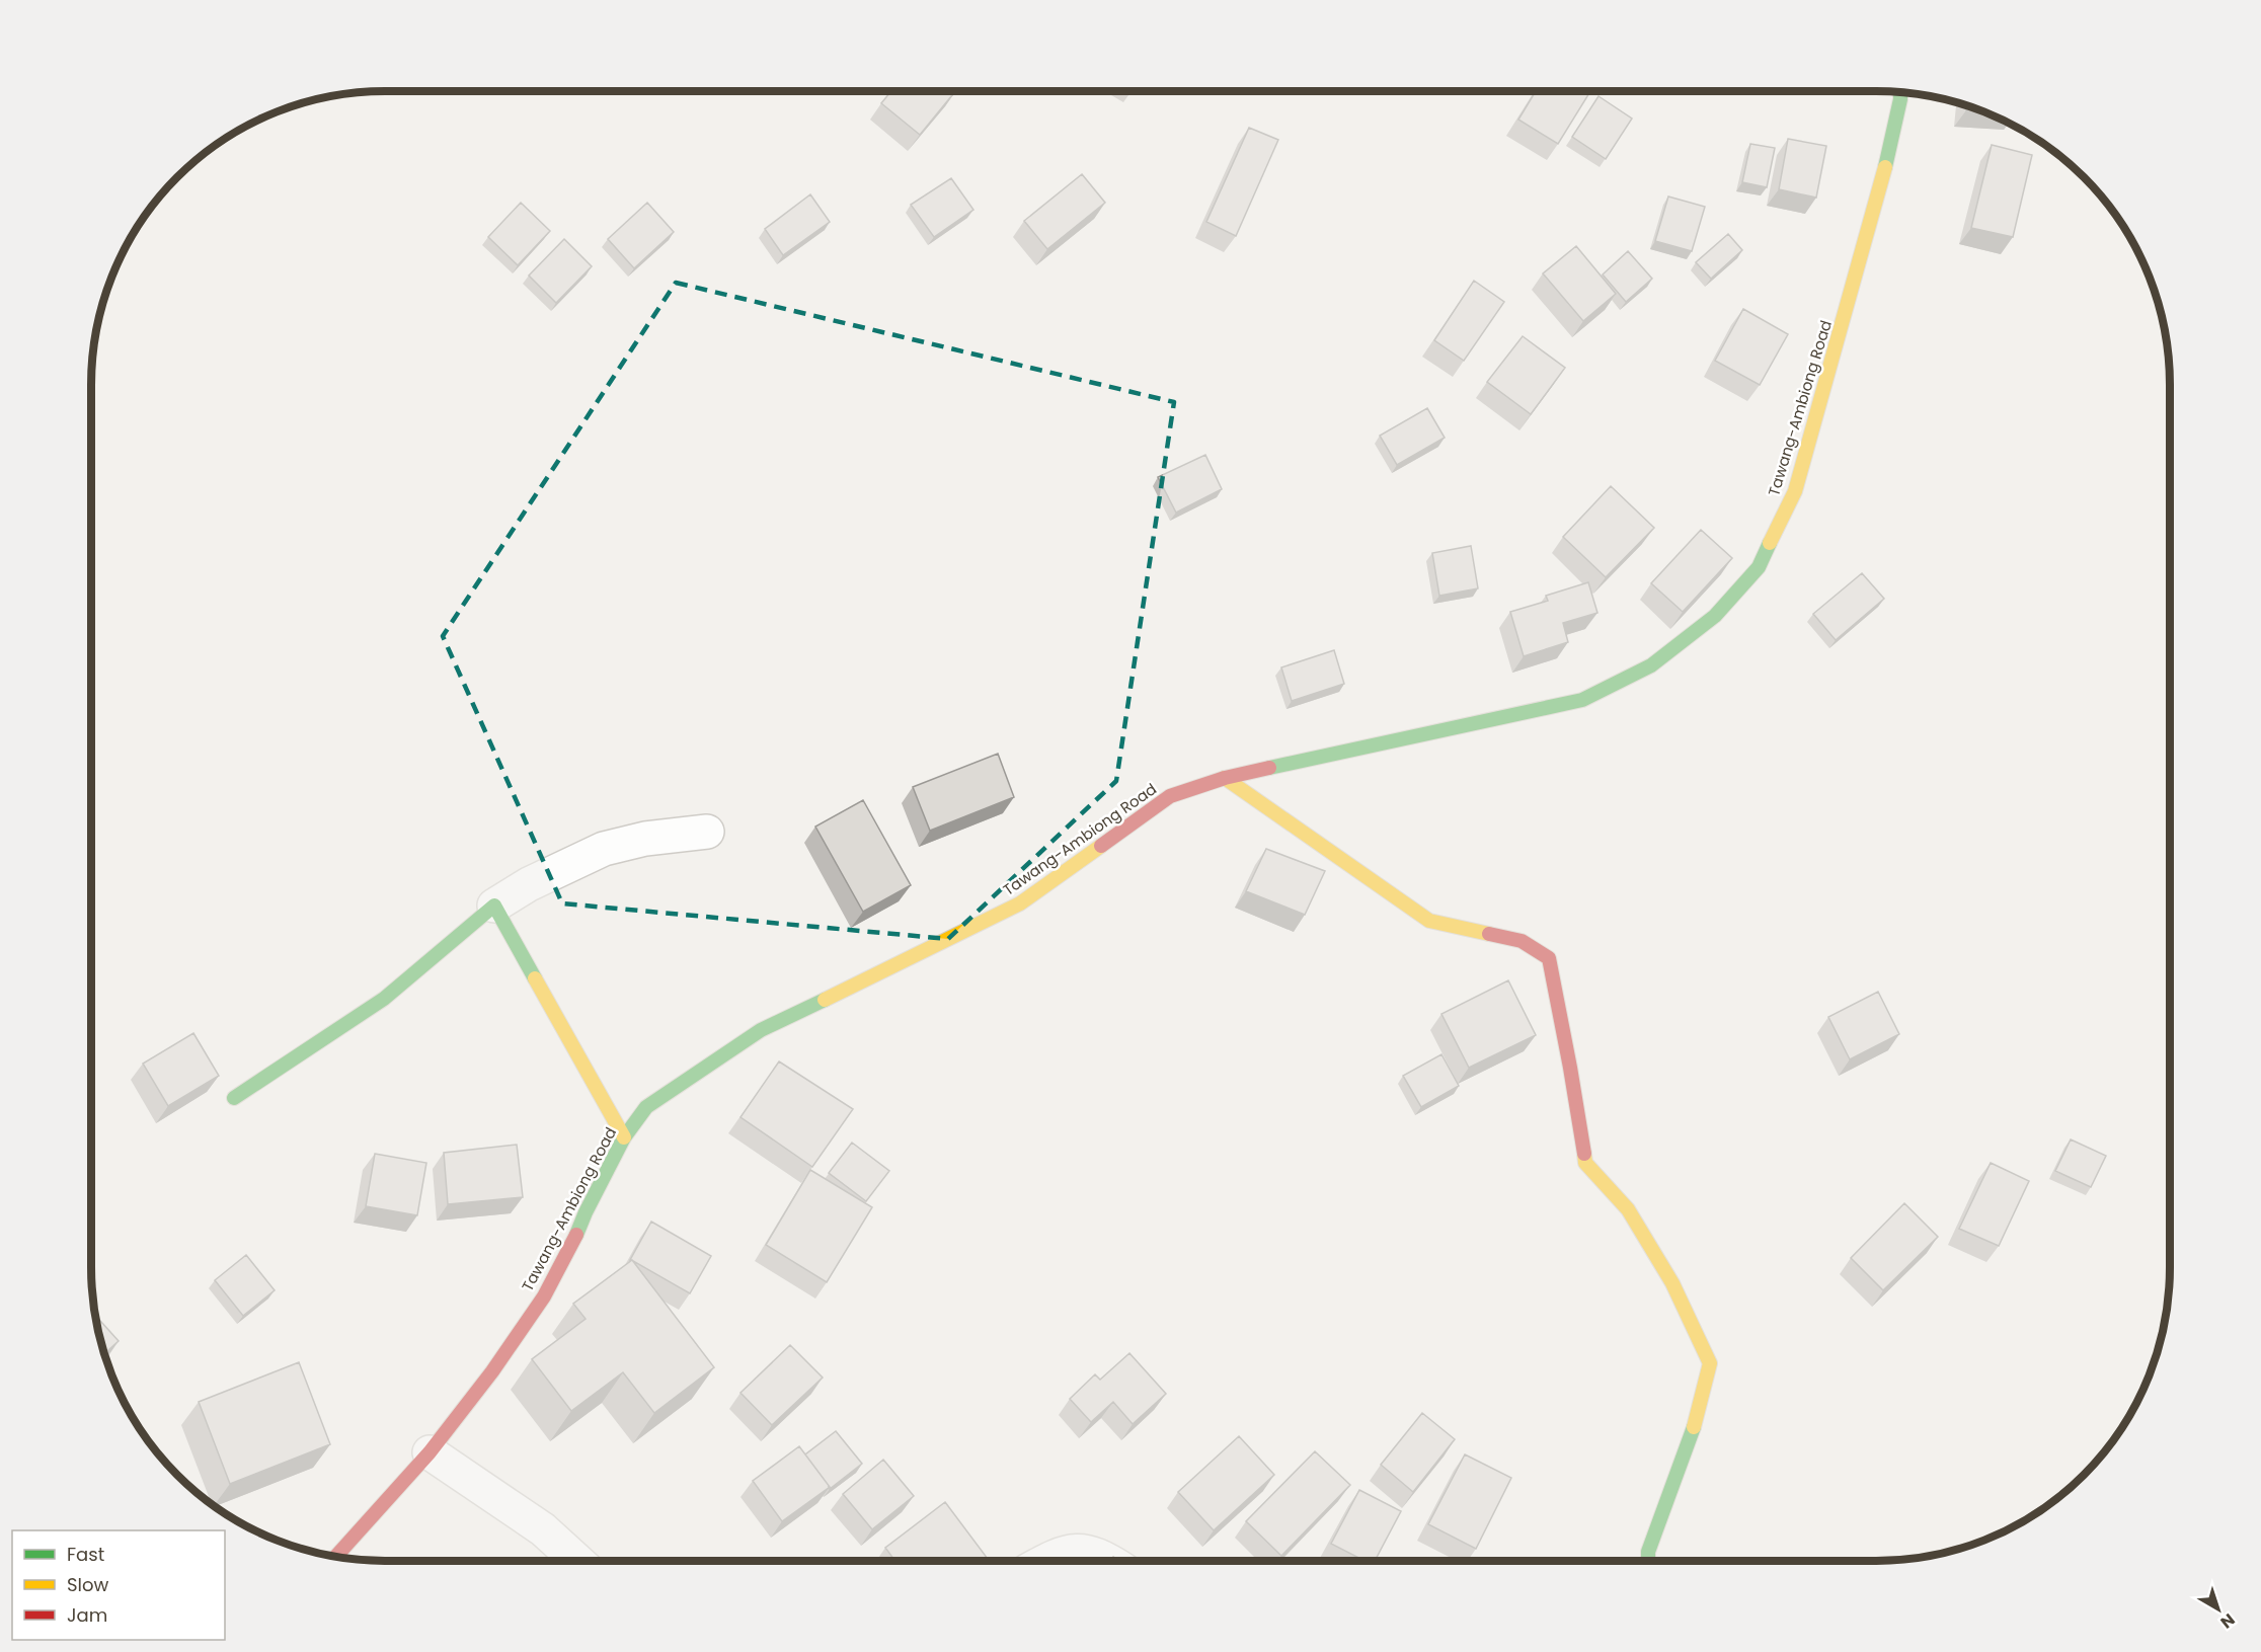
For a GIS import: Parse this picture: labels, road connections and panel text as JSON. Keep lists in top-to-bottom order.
{
  "streets": {
    "main road": ["Tawang-Ambiong Road"]
  },
  "legend": ["Fast", "Slow", "Jam"],
  "north": "bottom right"
}
